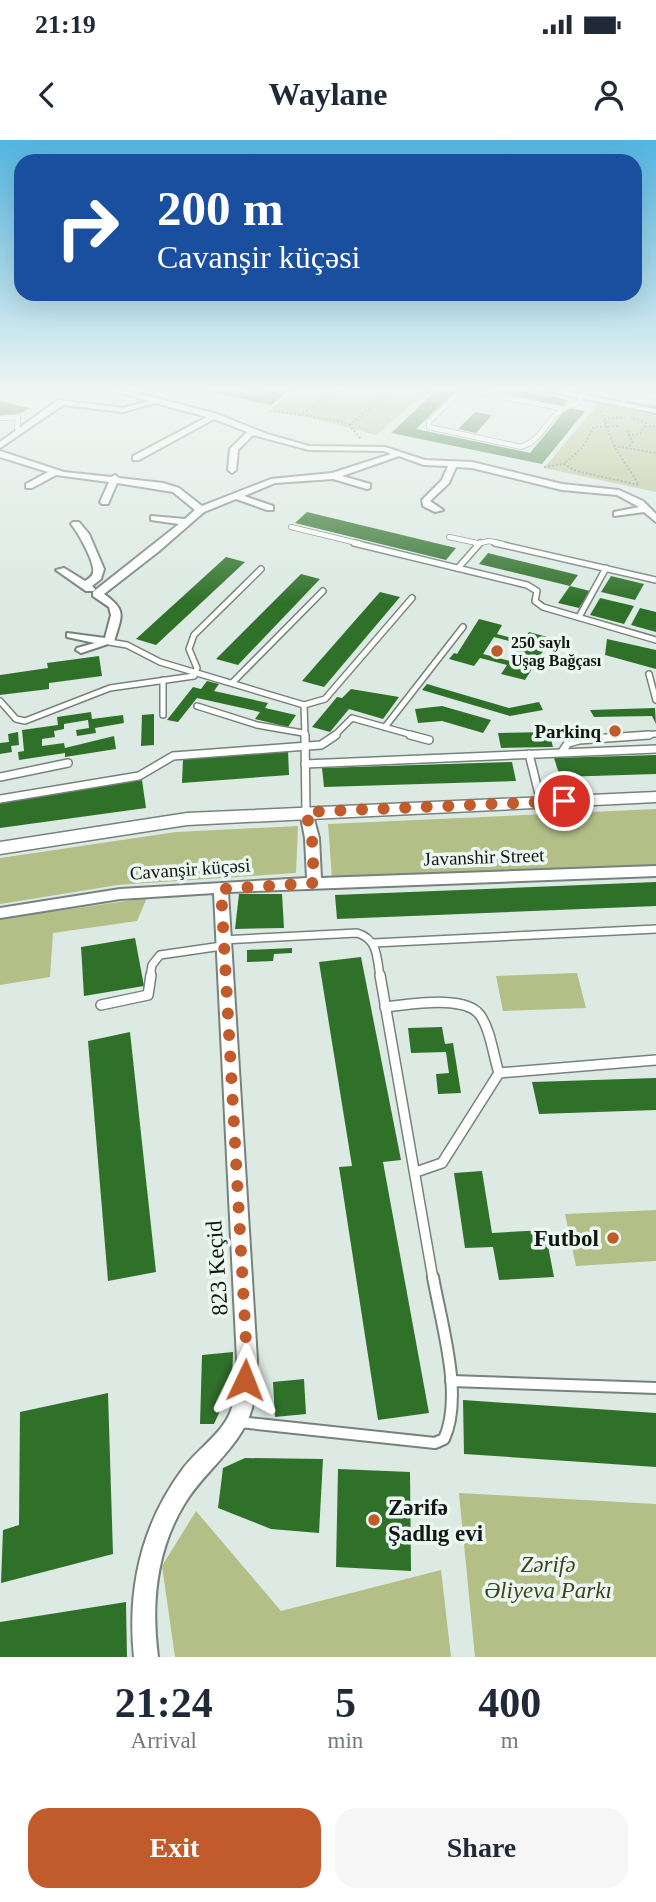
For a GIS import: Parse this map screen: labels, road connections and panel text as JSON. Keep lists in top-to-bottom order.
{
  "streets": {
    "street": ["Javanshir Street", "Cavanşir küçəsi", "823 Keçid"]
  },
  "crossings": [
    ["Javanshir Street", "Cavanşir küçəsi"],
    ["Cavanşir küçəsi", "823 Keçid"]
  ],
  "parks": ["Zərifə Əliyeva Parkı"],
  "places": [
    "250 saylı Uşag Bağçası",
    "Parkinq",
    "Futbol",
    "Zərifə Şadlıg evi"
  ],
  "page": {
    "status": "21:19",
    "header": "Waylane",
    "turn": ["200 m", "Cavanşir küçəsi"],
    "eta": [
      "21:24",
      "Arrival",
      "5",
      "min",
      "400",
      "m"
    ],
    "buttons": ["Exit", "Share"]
  }
}
